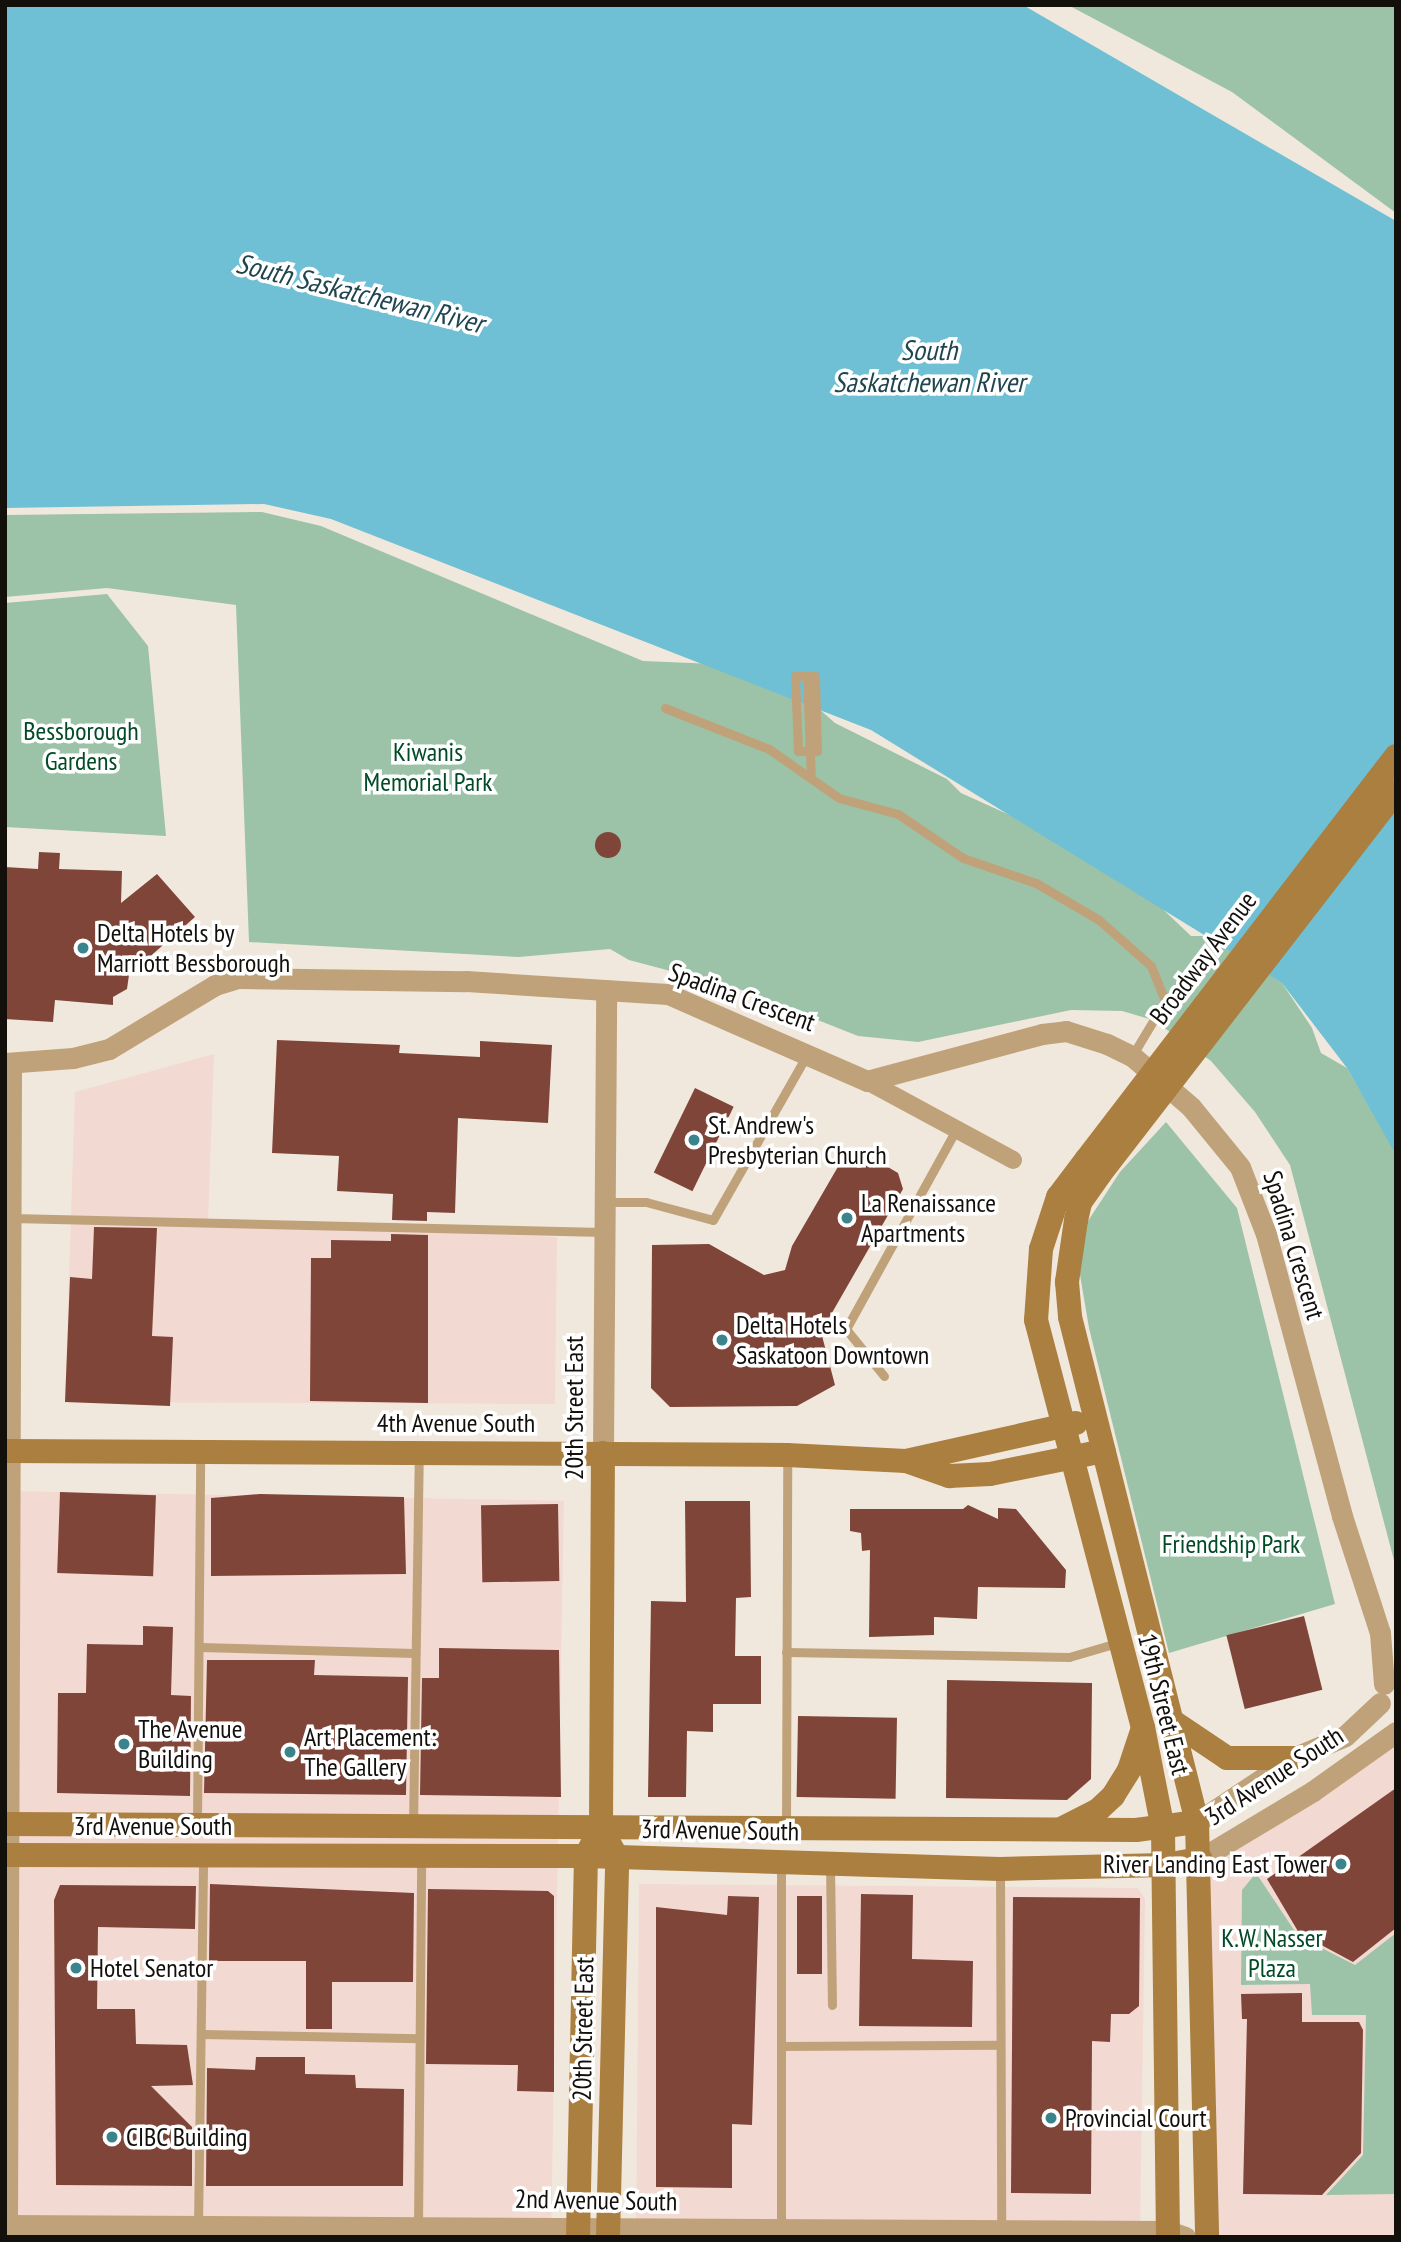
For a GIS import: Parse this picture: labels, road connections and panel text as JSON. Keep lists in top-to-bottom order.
{
  "streets": {
    "main road": [
      "Broadway Avenue",
      "20th Street East",
      "4th Avenue South",
      "19th Street East",
      "3rd Avenue South"
    ],
    "street": ["Spadina Crescent", "2nd Avenue South"]
  },
  "crossings": [
    ["Broadway Avenue", "19th Street East"],
    ["Spadina Crescent", "20th Street East"],
    ["Spadina Crescent", "3rd Avenue South"],
    ["20th Street East", "4th Avenue South"],
    ["20th Street East", "3rd Avenue South"],
    ["20th Street East", "2nd Avenue South"],
    ["4th Avenue South", "19th Street East"],
    ["19th Street East", "3rd Avenue South"],
    ["19th Street East", "2nd Avenue South"]
  ],
  "water": ["South Saskatchewan River"],
  "parks": [
    "Bessborough Gardens",
    "Kiwanis Memorial Park",
    "Friendship Park",
    "K.W. Nasser Plaza"
  ],
  "places": [
    "Delta Hotels by Marriott Bessborough",
    "St. Andrew's Presbyterian Church",
    "La Renaissance Apartments",
    "Delta Hotels Saskatoon Downtown",
    "The Avenue Building",
    "Art Placement: The Gallery",
    "River Landing East Tower",
    "Hotel Senator",
    "Provincial Court",
    "CIBC Building"
  ]
}
